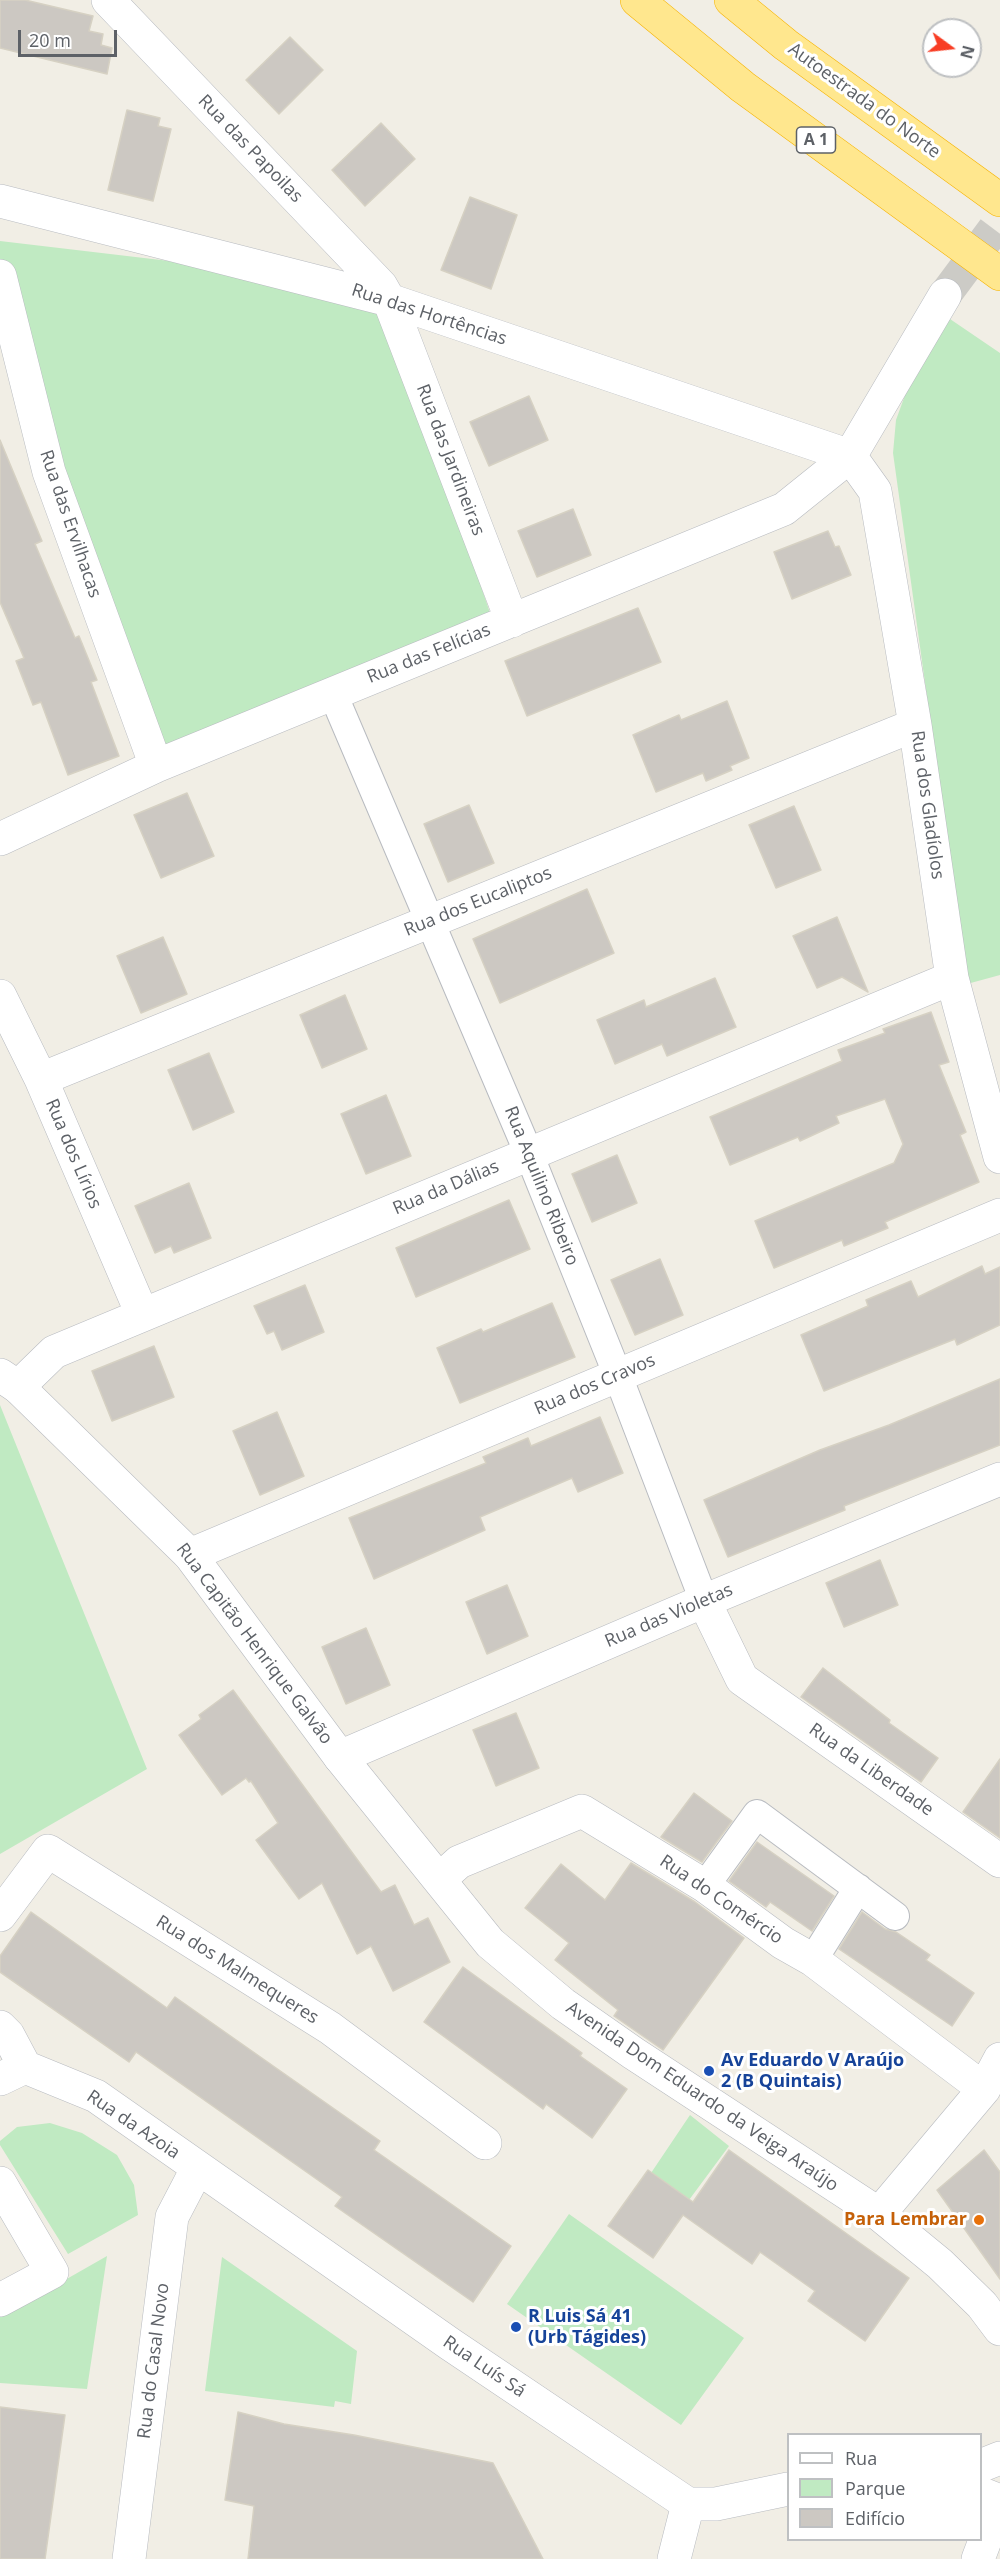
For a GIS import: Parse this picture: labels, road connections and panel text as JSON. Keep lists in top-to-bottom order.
{
  "streets": {
    "highway": ["Autoestrada do Norte", "A 1"],
    "street": [
      "Rua das Papoilas",
      "Rua das Hortências",
      "Rua das Jardineiras",
      "Rua das Ervilhacas",
      "Rua das Felícias",
      "Rua dos Gladíolos",
      "Rua dos Eucaliptos",
      "Rua dos Lírios",
      "Rua Aquilino Ribeiro",
      "Rua da Dálias",
      "Rua dos Cravos",
      "Rua das Violetas",
      "Rua Capitão Henrique Galvão",
      "Rua da Liberdade",
      "Rua do Comércio",
      "Rua dos Malmequeres",
      "Avenida Dom Eduardo da Veiga Araújo",
      "Rua da Azoia",
      "Rua do Casal Novo",
      "Rua Luís Sá"
    ]
  },
  "crossings": [
    ["Rua das Papoilas", "Rua das Hortências"],
    ["Rua das Papoilas", "Rua das Jardineiras"],
    ["Rua das Hortências", "Rua das Jardineiras"],
    ["Rua das Hortências", "Rua das Felícias"],
    ["Rua das Hortências", "Rua dos Gladíolos"],
    ["Rua das Jardineiras", "Rua das Felícias"],
    ["Rua das Ervilhacas", "Rua das Felícias"],
    ["Rua das Felícias", "Rua dos Gladíolos"],
    ["Rua das Felícias", "Rua Aquilino Ribeiro"],
    ["Rua dos Gladíolos", "Rua dos Eucaliptos"],
    ["Rua dos Gladíolos", "Rua da Dálias"],
    ["Rua dos Eucaliptos", "Rua dos Lírios"],
    ["Rua dos Eucaliptos", "Rua Aquilino Ribeiro"],
    ["Rua dos Lírios", "Rua da Dálias"],
    ["Rua Aquilino Ribeiro", "Rua da Dálias"],
    ["Rua Aquilino Ribeiro", "Rua dos Cravos"],
    ["Rua Aquilino Ribeiro", "Rua das Violetas"],
    ["Rua Aquilino Ribeiro", "Rua da Liberdade"],
    ["Rua da Dálias", "Rua Capitão Henrique Galvão"],
    ["Rua dos Cravos", "Rua Capitão Henrique Galvão"],
    ["Rua das Violetas", "Rua Capitão Henrique Galvão"],
    ["Rua Capitão Henrique Galvão", "Rua do Comércio"],
    ["Rua Capitão Henrique Galvão", "Avenida Dom Eduardo da Veiga Araújo"],
    ["Rua do Comércio", "Avenida Dom Eduardo da Veiga Araújo"],
    ["Rua da Azoia", "Rua do Casal Novo"],
    ["Rua da Azoia", "Rua Luís Sá"],
    ["Rua do Casal Novo", "Rua Luís Sá"]
  ],
  "places": ["Av Eduardo V Araújo 2 (B Quintais)", "Para Lembrar", "R Luis Sá 41 (Urb Tágides)"],
  "legend": ["Rua", "Parque", "Edifício"],
  "scale_bar": "20 m",
  "north": "right"
}
